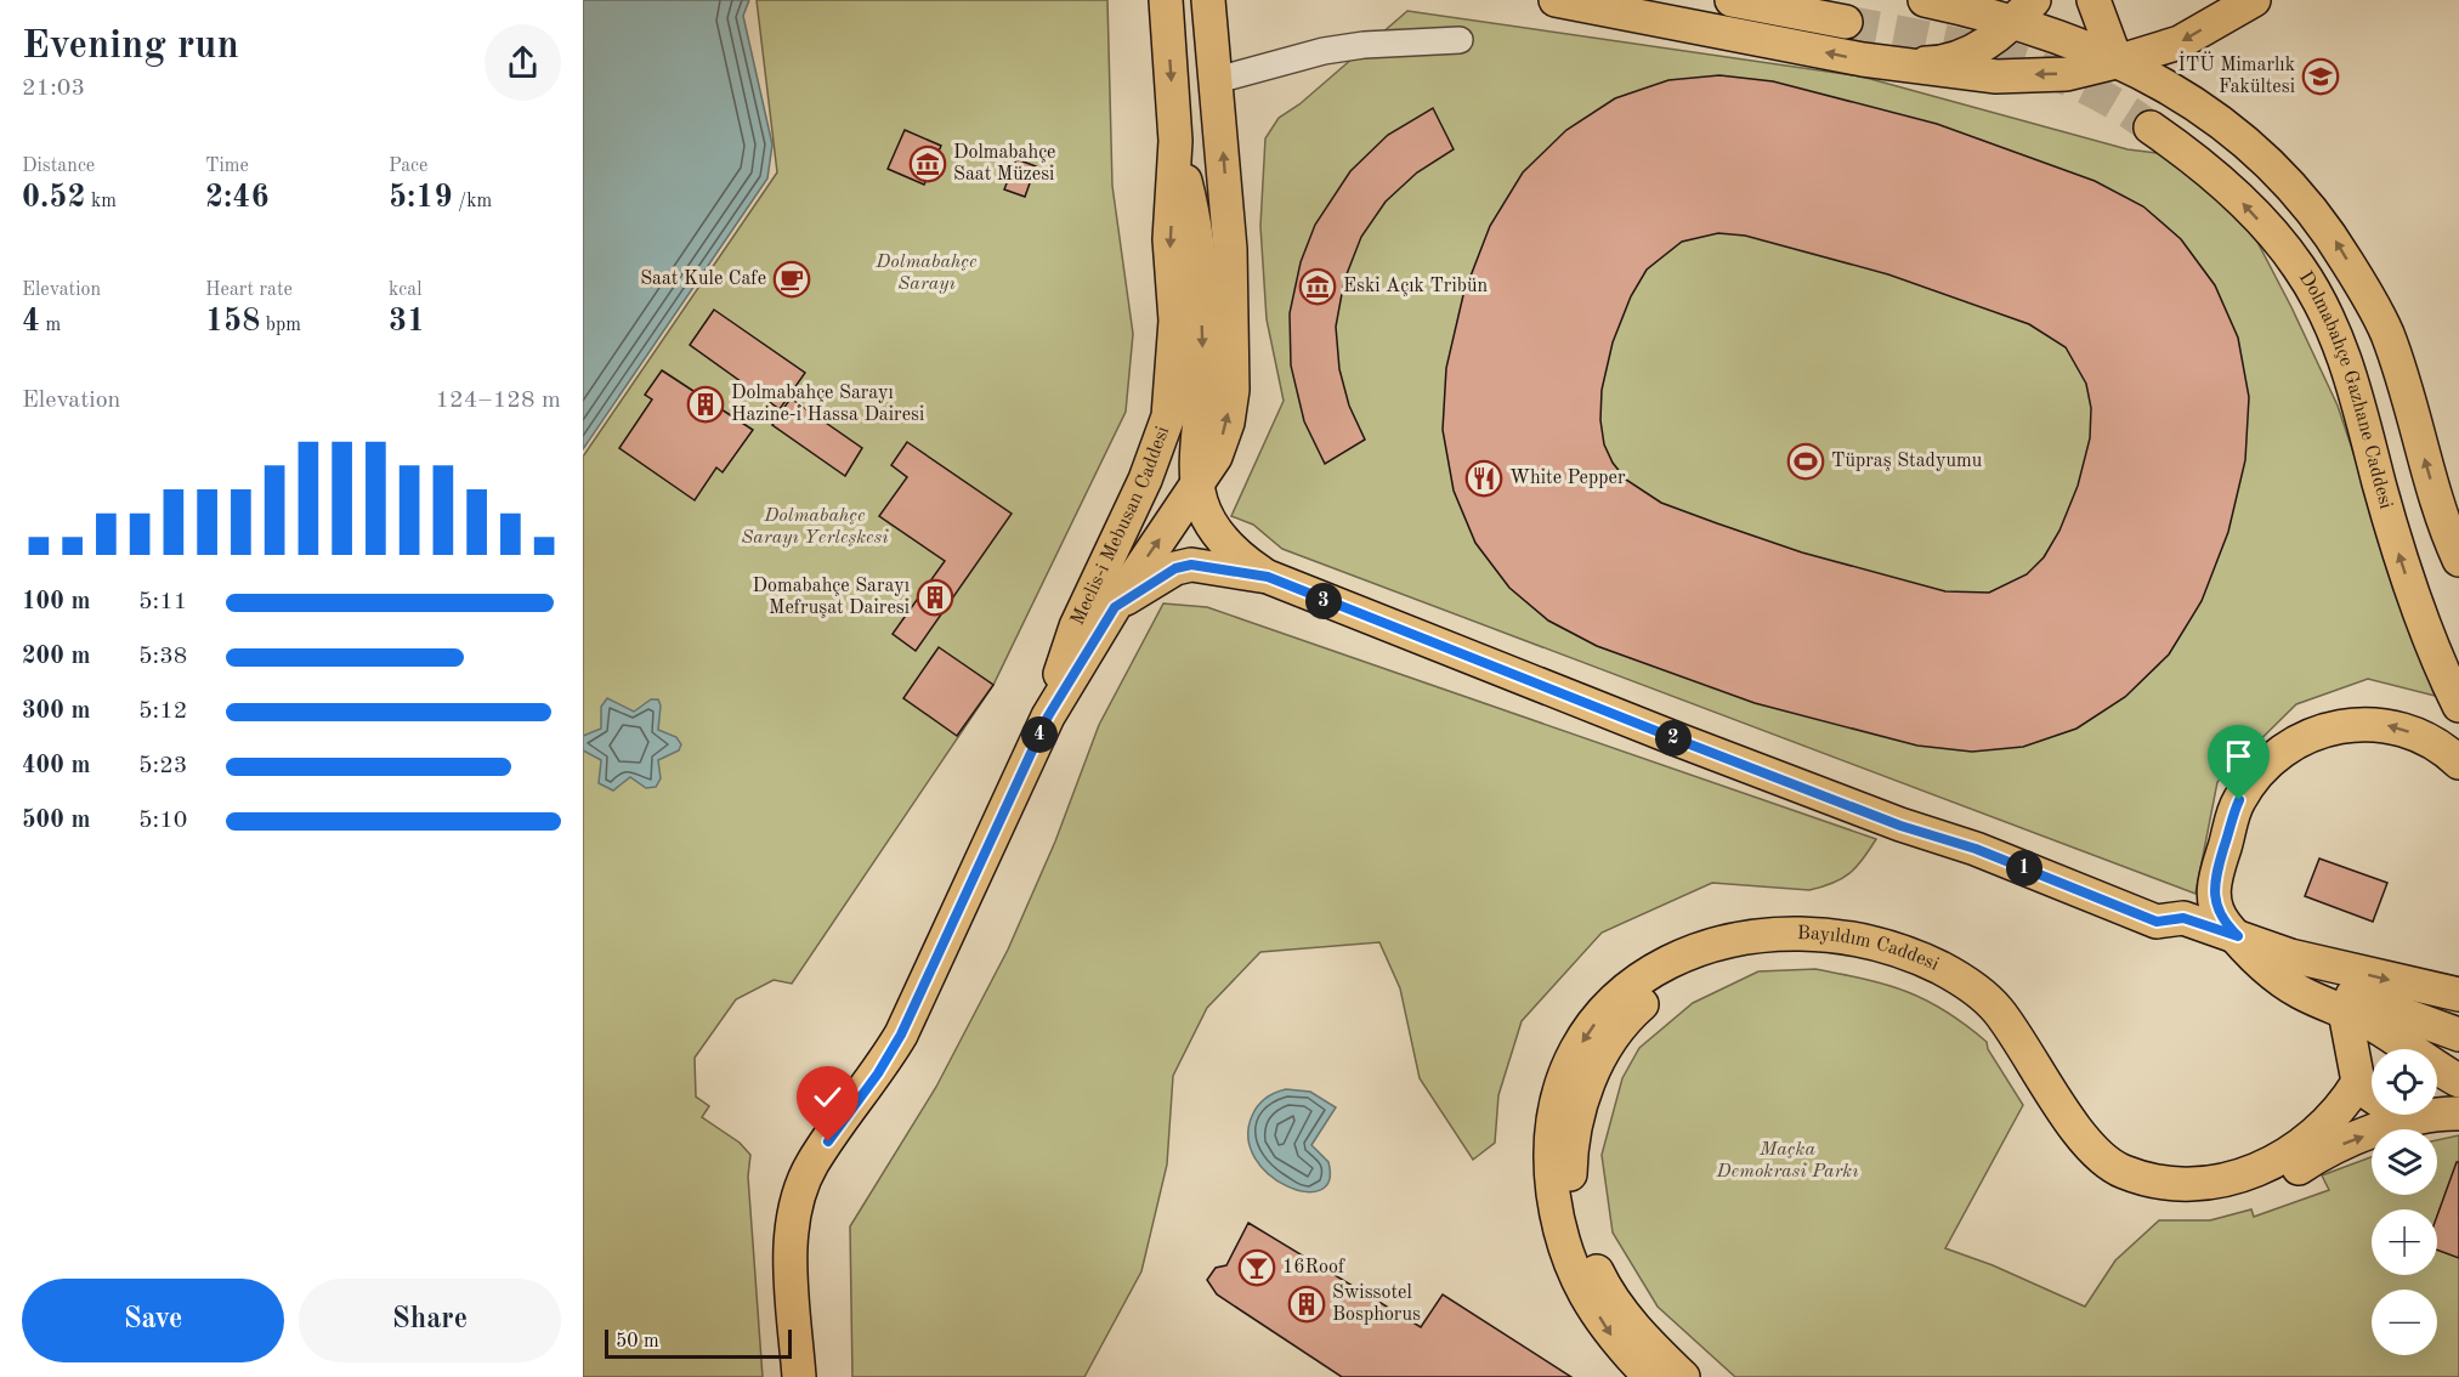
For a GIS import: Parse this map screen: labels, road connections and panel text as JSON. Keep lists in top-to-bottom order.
{
  "streets": {
    "main road": ["Dolmabahçe Gazhane Caddesi", "Meclis-i Mebusan Caddesi", "Bayıldım Caddesi"]
  },
  "parks": ["Dolmabahçe Sarayı", "Dolmabahçe Sarayı Yerleşkesi", "Maçka Demokrasi Parkı"],
  "places": {
    "school or university": ["İTÜ Mimarlık Fakültesi"],
    "museum": ["Dolmabahçe Saat Müzesi", "Eski Açık Tribün"],
    "cafe": ["Saat Kule Cafe"],
    "building": ["Dolmabahçe Sarayı Hazine-i Hassa Dairesi", "Domabahçe Sarayı Mefruşat Dairesi", "Swissotel Bosphorus"],
    "sports": ["Tüpraş Stadyumu"],
    "restaurant": ["White Pepper"],
    "bar": ["16Roof"]
  },
  "scale_bar": "50 m",
  "page": {
    "heading": ["Evening run", "21:03"],
    "stats": [
      ["Distance", "0.52 km"],
      ["Time", "2:46"],
      ["Pace", "5:19 /km"],
      ["Elevation", "4 m"],
      ["Heart rate", "158 bpm"],
      ["kcal", "31"]
    ],
    "chart": ["Elevation", "124–128 m"],
    "list": [
      {
        "name": "100 m",
        "note": "5:11"
      },
      {
        "name": "200 m",
        "note": "5:38"
      },
      {
        "name": "300 m",
        "note": "5:12"
      },
      {
        "name": "400 m",
        "note": "5:23"
      },
      {
        "name": "500 m",
        "note": "5:10"
      }
    ],
    "pins": [
      "3",
      "4",
      "2",
      "1"
    ],
    "map_buttons": ["+", "−"],
    "buttons": ["Save", "Share"],
    "scale": "50 m"
  }
}
